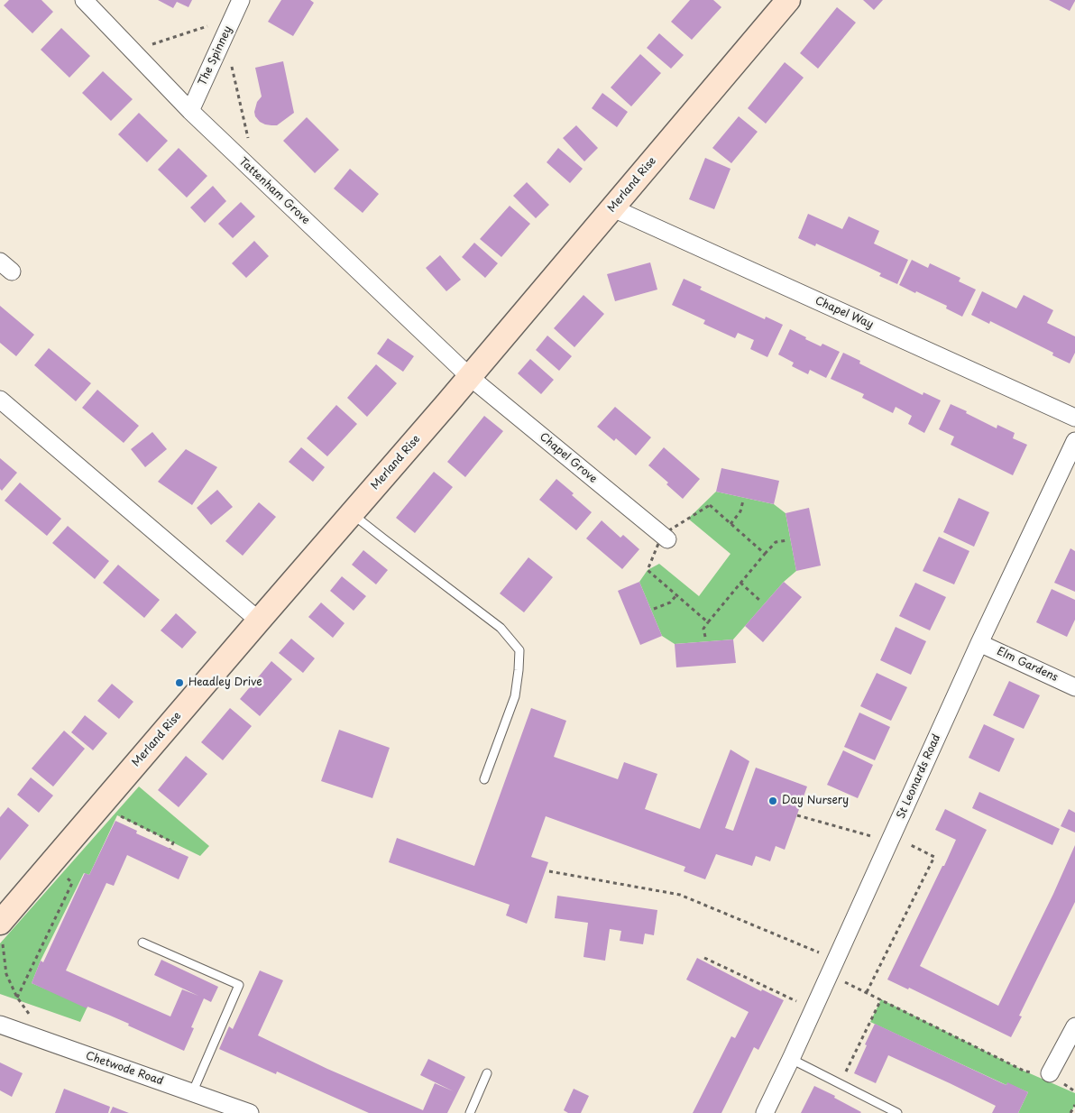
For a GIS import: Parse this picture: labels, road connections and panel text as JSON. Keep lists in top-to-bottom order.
{
  "streets": {
    "street": [
      "The Spinney",
      "Merland Rise",
      "Tattenham Grove",
      "Chapel Way",
      "Chapel Grove",
      "Elm Gardens",
      "St Leonards Road",
      "Chetwode Road"
    ]
  },
  "crossings": [
    ["The Spinney", "Tattenham Grove"],
    ["Merland Rise", "Tattenham Grove"],
    ["Merland Rise", "Chapel Way"],
    ["Merland Rise", "Chapel Grove"],
    ["Tattenham Grove", "Chapel Grove"],
    ["Elm Gardens", "St Leonards Road"]
  ],
  "places": ["Headley Drive", "Day Nursery"]
}
